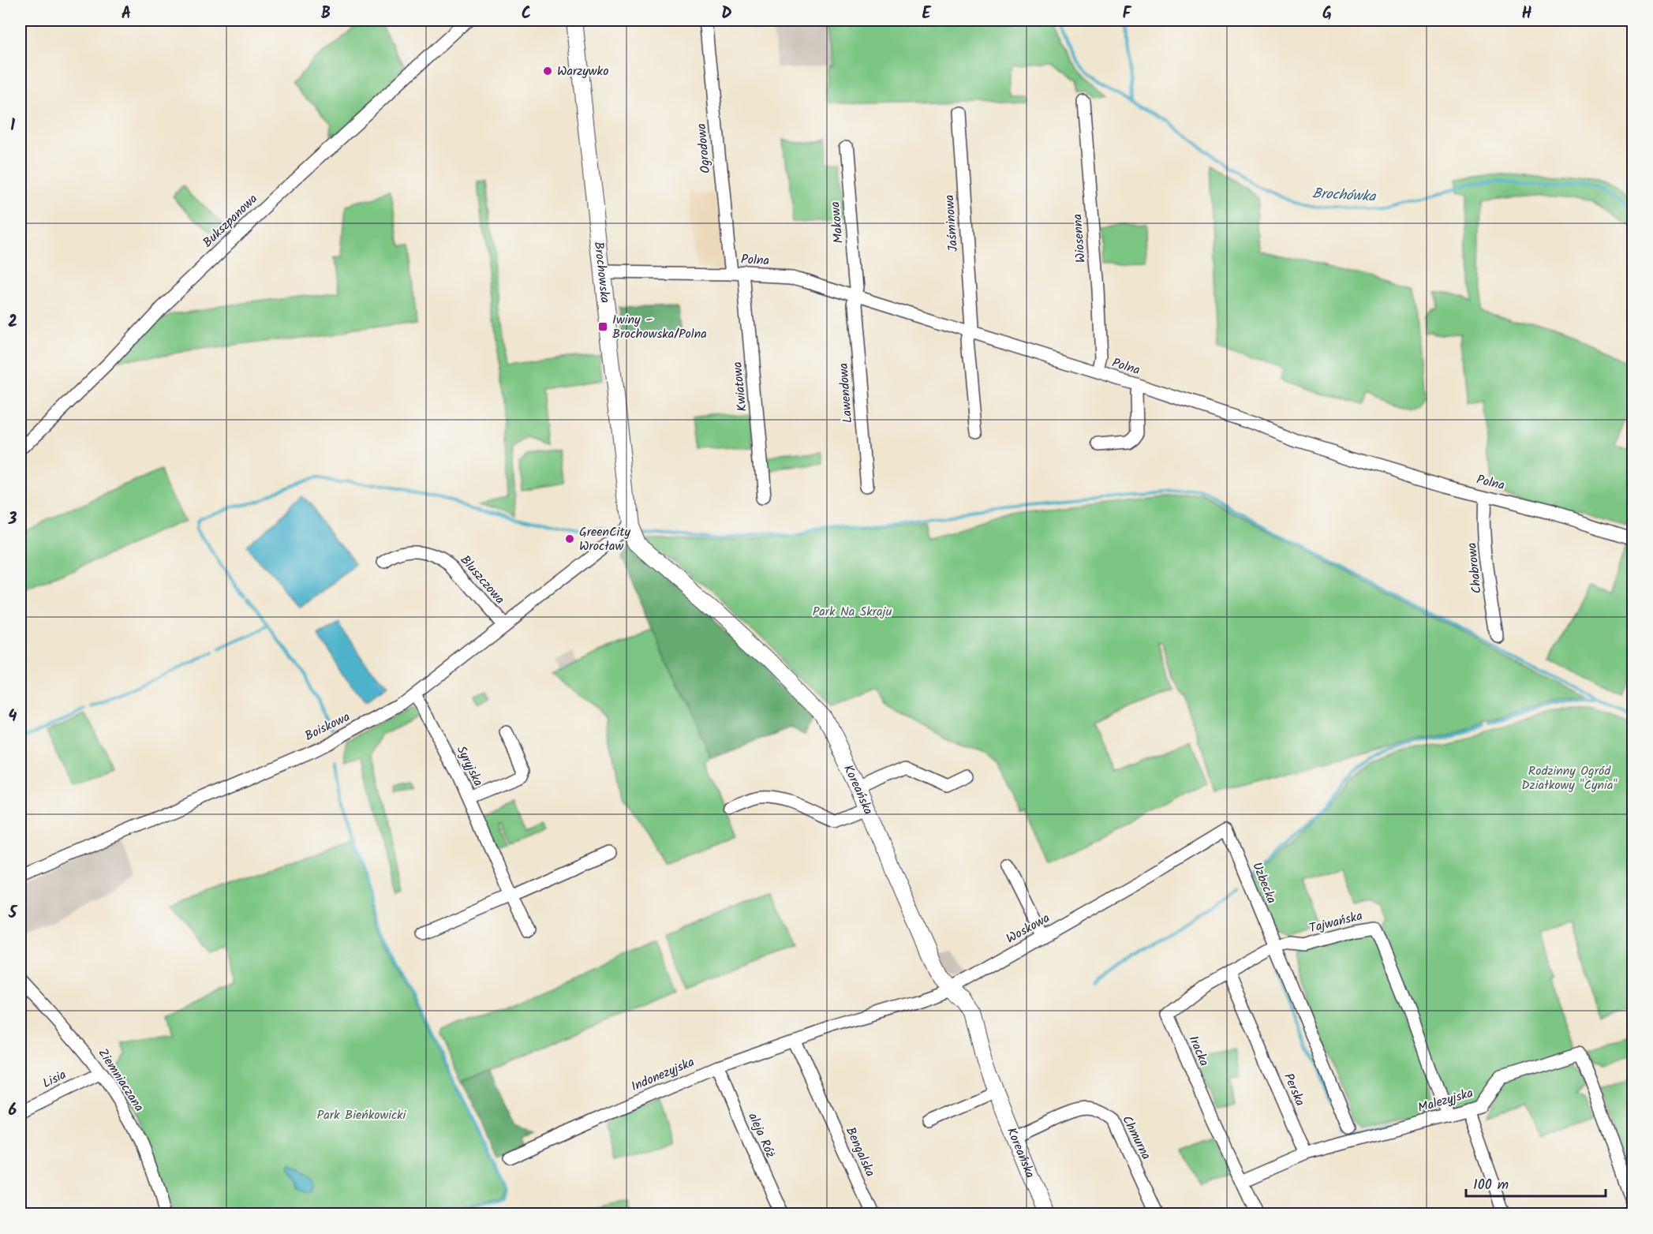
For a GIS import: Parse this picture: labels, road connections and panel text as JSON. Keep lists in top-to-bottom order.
{
  "streets": {
    "street": [
      "Ogrodowa",
      "Bukszpanowa",
      "Makowa",
      "Jaśminowa",
      "Wiosenna",
      "Polna",
      "Brochowska",
      "Kwiatowa",
      "Lawendowa",
      "Chabrowa",
      "Bluszczowa",
      "Boiskowa",
      "Syryjska",
      "Koreańska",
      "Uzbecka",
      "Tajwańska",
      "Woskowa",
      "Iracka",
      "Indonezyjska",
      "Lisia",
      "Ziemniaczana",
      "Perska",
      "Malezyjska",
      "aleja Róż",
      "Chmurna",
      "Bengalska"
    ]
  },
  "crossings": [
    ["Ogrodowa", "Polna"],
    ["Makowa", "Polna"],
    ["Makowa", "Lawendowa"],
    ["Jaśminowa", "Polna"],
    ["Wiosenna", "Polna"],
    ["Polna", "Brochowska"],
    ["Polna", "Kwiatowa"],
    ["Polna", "Lawendowa"],
    ["Polna", "Chabrowa"],
    ["Brochowska", "Boiskowa"],
    ["Brochowska", "Koreańska"],
    ["Bluszczowa", "Boiskowa"],
    ["Boiskowa", "Syryjska"],
    ["Koreańska", "Woskowa"],
    ["Koreańska", "Chmurna"],
    ["Uzbecka", "Tajwańska"],
    ["Uzbecka", "Woskowa"],
    ["Uzbecka", "Iracka"],
    ["Tajwańska", "Iracka"],
    ["Tajwańska", "Malezyjska"],
    ["Woskowa", "Indonezyjska"],
    ["Iracka", "Perska"],
    ["Indonezyjska", "aleja Róż"],
    ["Indonezyjska", "Bengalska"],
    ["Lisia", "Ziemniaczana"],
    ["Perska", "Malezyjska"]
  ],
  "water": ["Brochówka"],
  "parks": ["Park Na Skraju", "Rodzinny Ogród Działkowy \"Cynia\"", "Park Bieńkowicki"],
  "places": {
    "other": ["Warzywko", "GreenCity Wrocław"],
    "transit": ["Iwiny – Brochowska/Polna"]
  },
  "scale_bar": "100 m",
  "grid": {
    "columns": [
      "A",
      "B",
      "C",
      "D",
      "E",
      "F",
      "G",
      "H"
    ],
    "rows": [
      "1",
      "2",
      "3",
      "4",
      "5",
      "6"
    ]
  }
}
